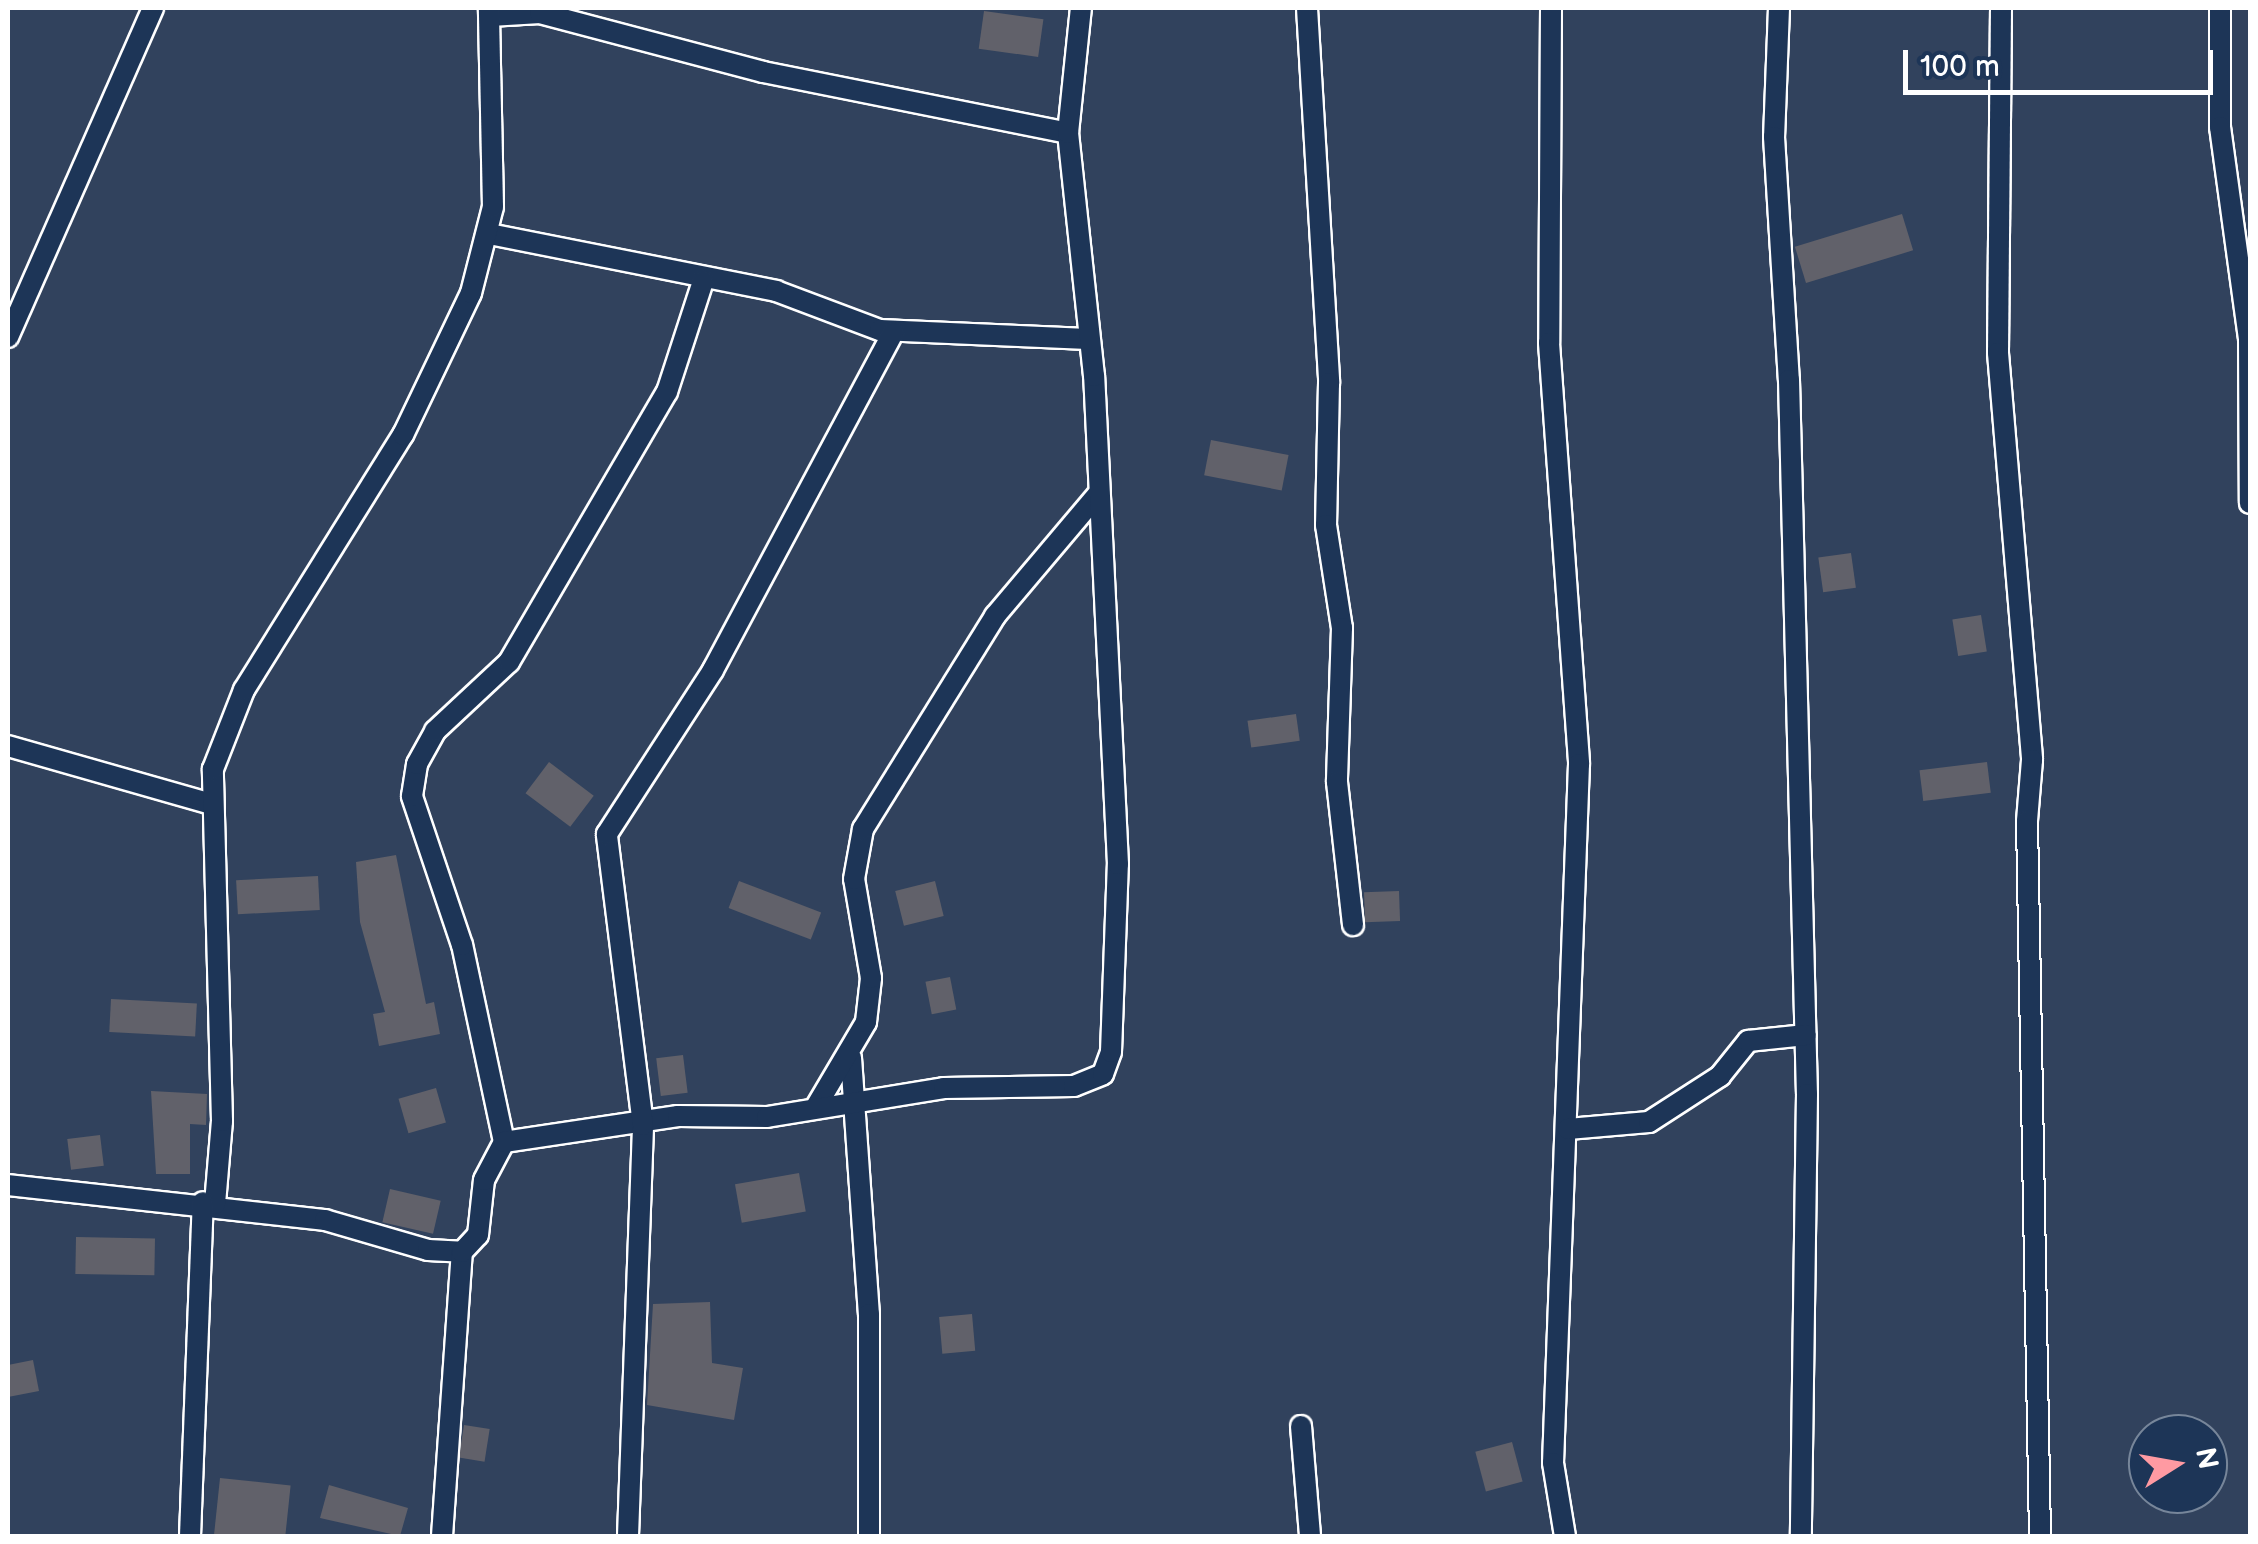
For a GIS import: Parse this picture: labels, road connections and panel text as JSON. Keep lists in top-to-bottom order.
{
  "scale_bar": "100 m",
  "north": "right"
}
